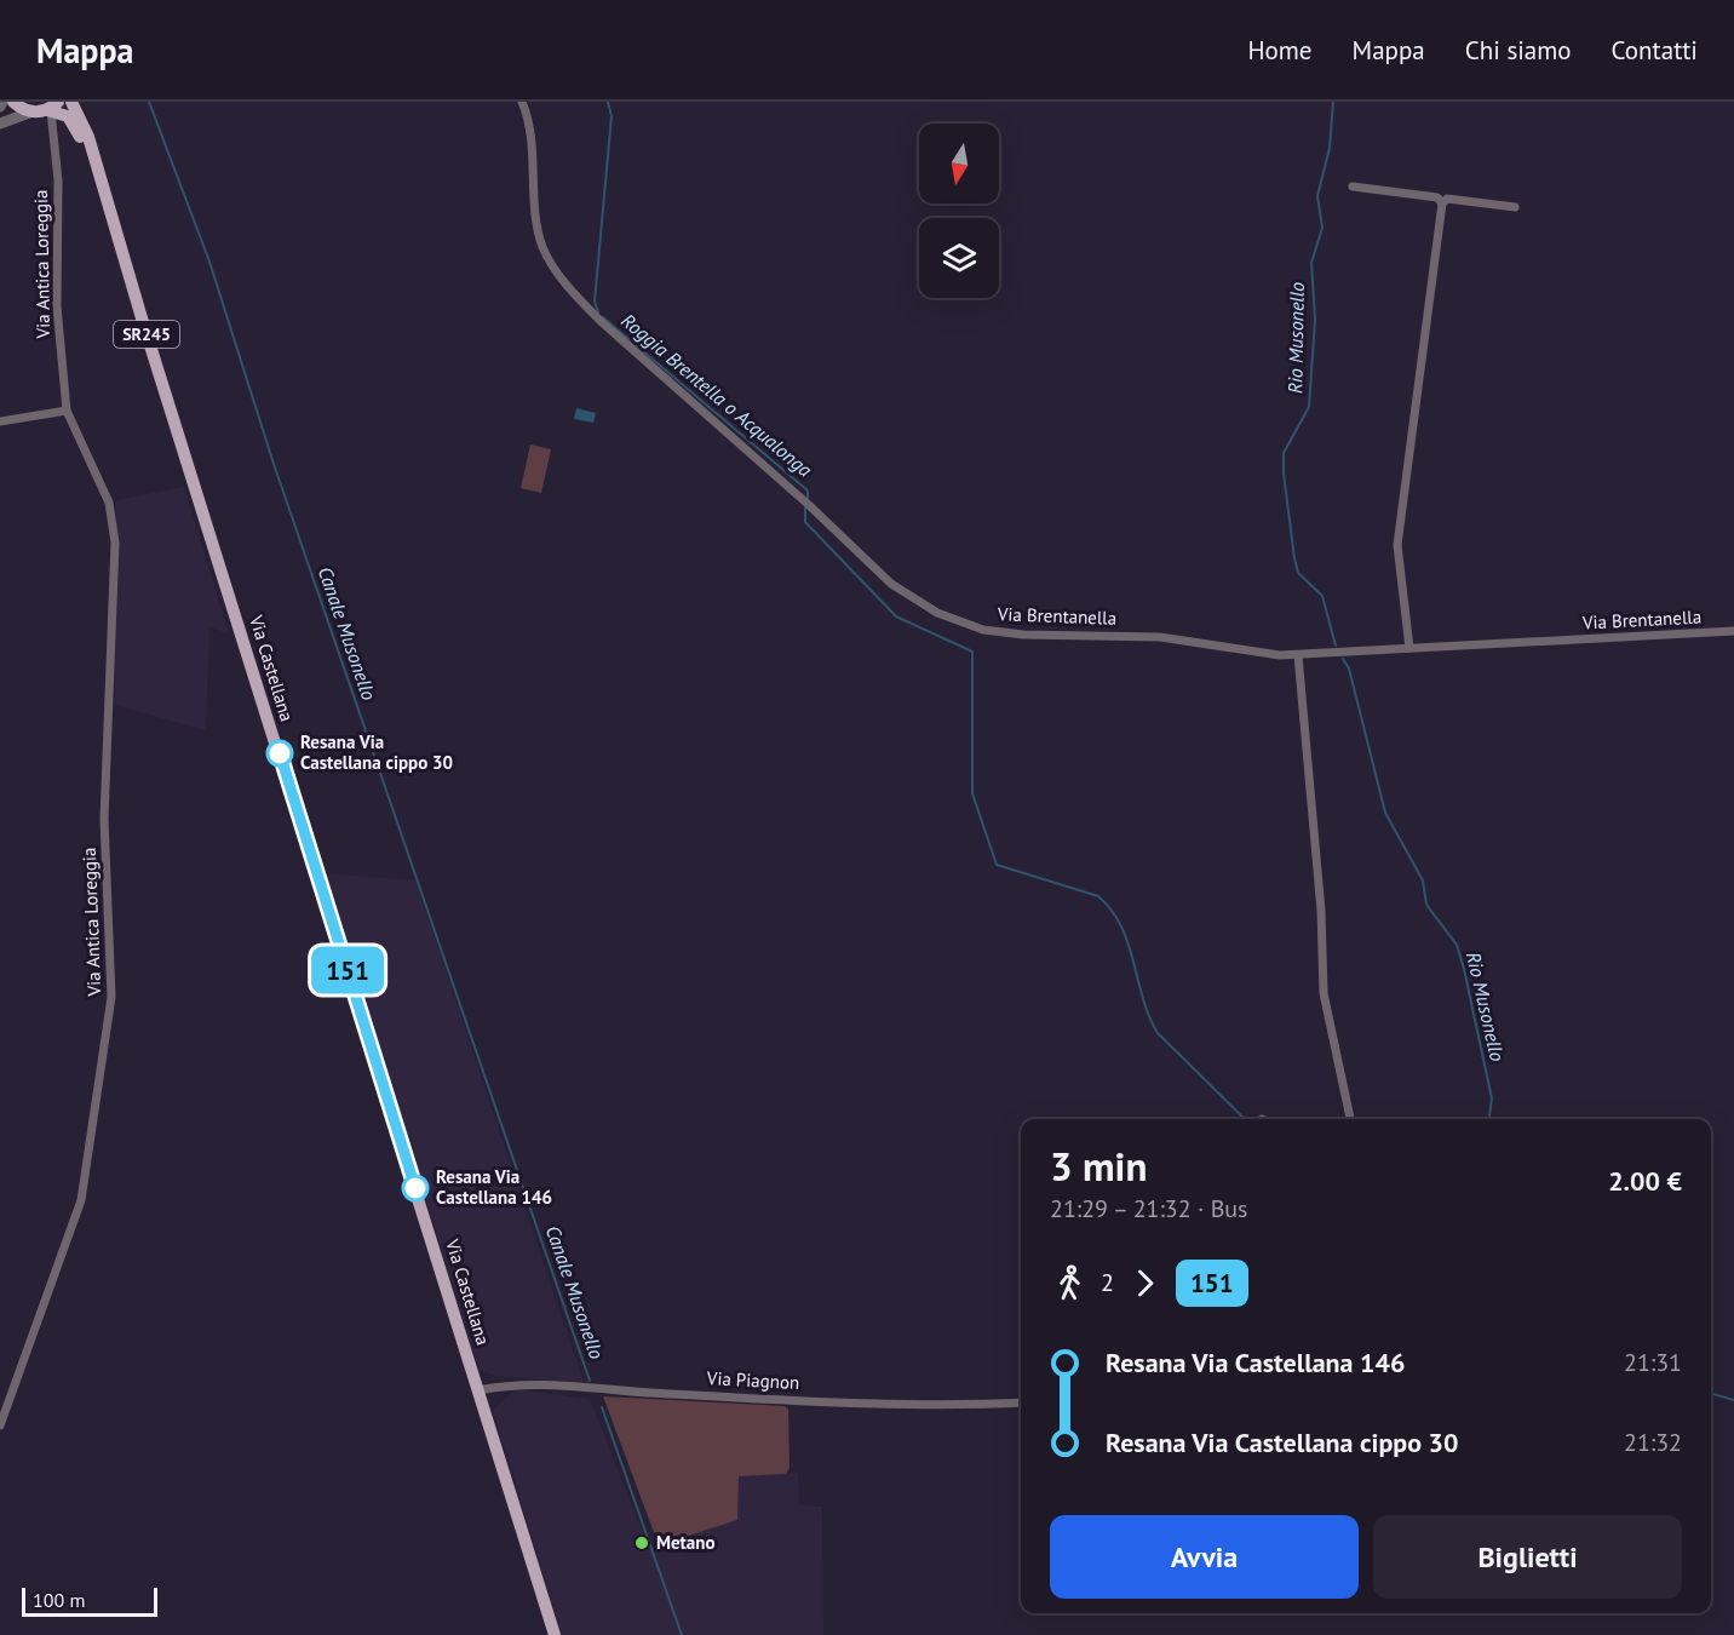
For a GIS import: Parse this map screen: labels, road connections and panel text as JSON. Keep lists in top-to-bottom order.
{
  "streets": {
    "main road": ["SR245", "Via Castellana"],
    "street": ["Via Antica Loreggia", "Via Brentanella", "Via Piagnon"]
  },
  "crossings": [
    ["Via Antica Loreggia", "SR245"],
    ["Via Antica Loreggia", "Via Castellana"],
    ["SR245", "Via Castellana"],
    ["Via Castellana", "Via Piagnon"]
  ],
  "water": ["Rio Musonello", "Roggia Brentella o Acqualonga", "Canale Musonello"],
  "places": ["Resana Via Castellana cippo 30", "Resana Via Castellana 146", "Metano"],
  "lines": ["bus line 151"],
  "scale_bar": "100 m",
  "north": "bottom",
  "page": {
    "header": "Mappa",
    "nav": [
      "Home",
      "Mappa",
      "Chi siamo",
      "Contatti"
    ],
    "on_map": "151",
    "heading": ["3 min", "21:29 – 21:32 · Bus", "2.00 €"],
    "legs": ["2", "151"],
    "list": [
      {
        "name": "Resana Via Castellana 146",
        "value": "21:31"
      },
      {
        "name": "Resana Via Castellana cippo 30",
        "value": "21:32"
      }
    ],
    "buttons": ["Avvia", "Biglietti"],
    "scale": "100 m"
  }
}
